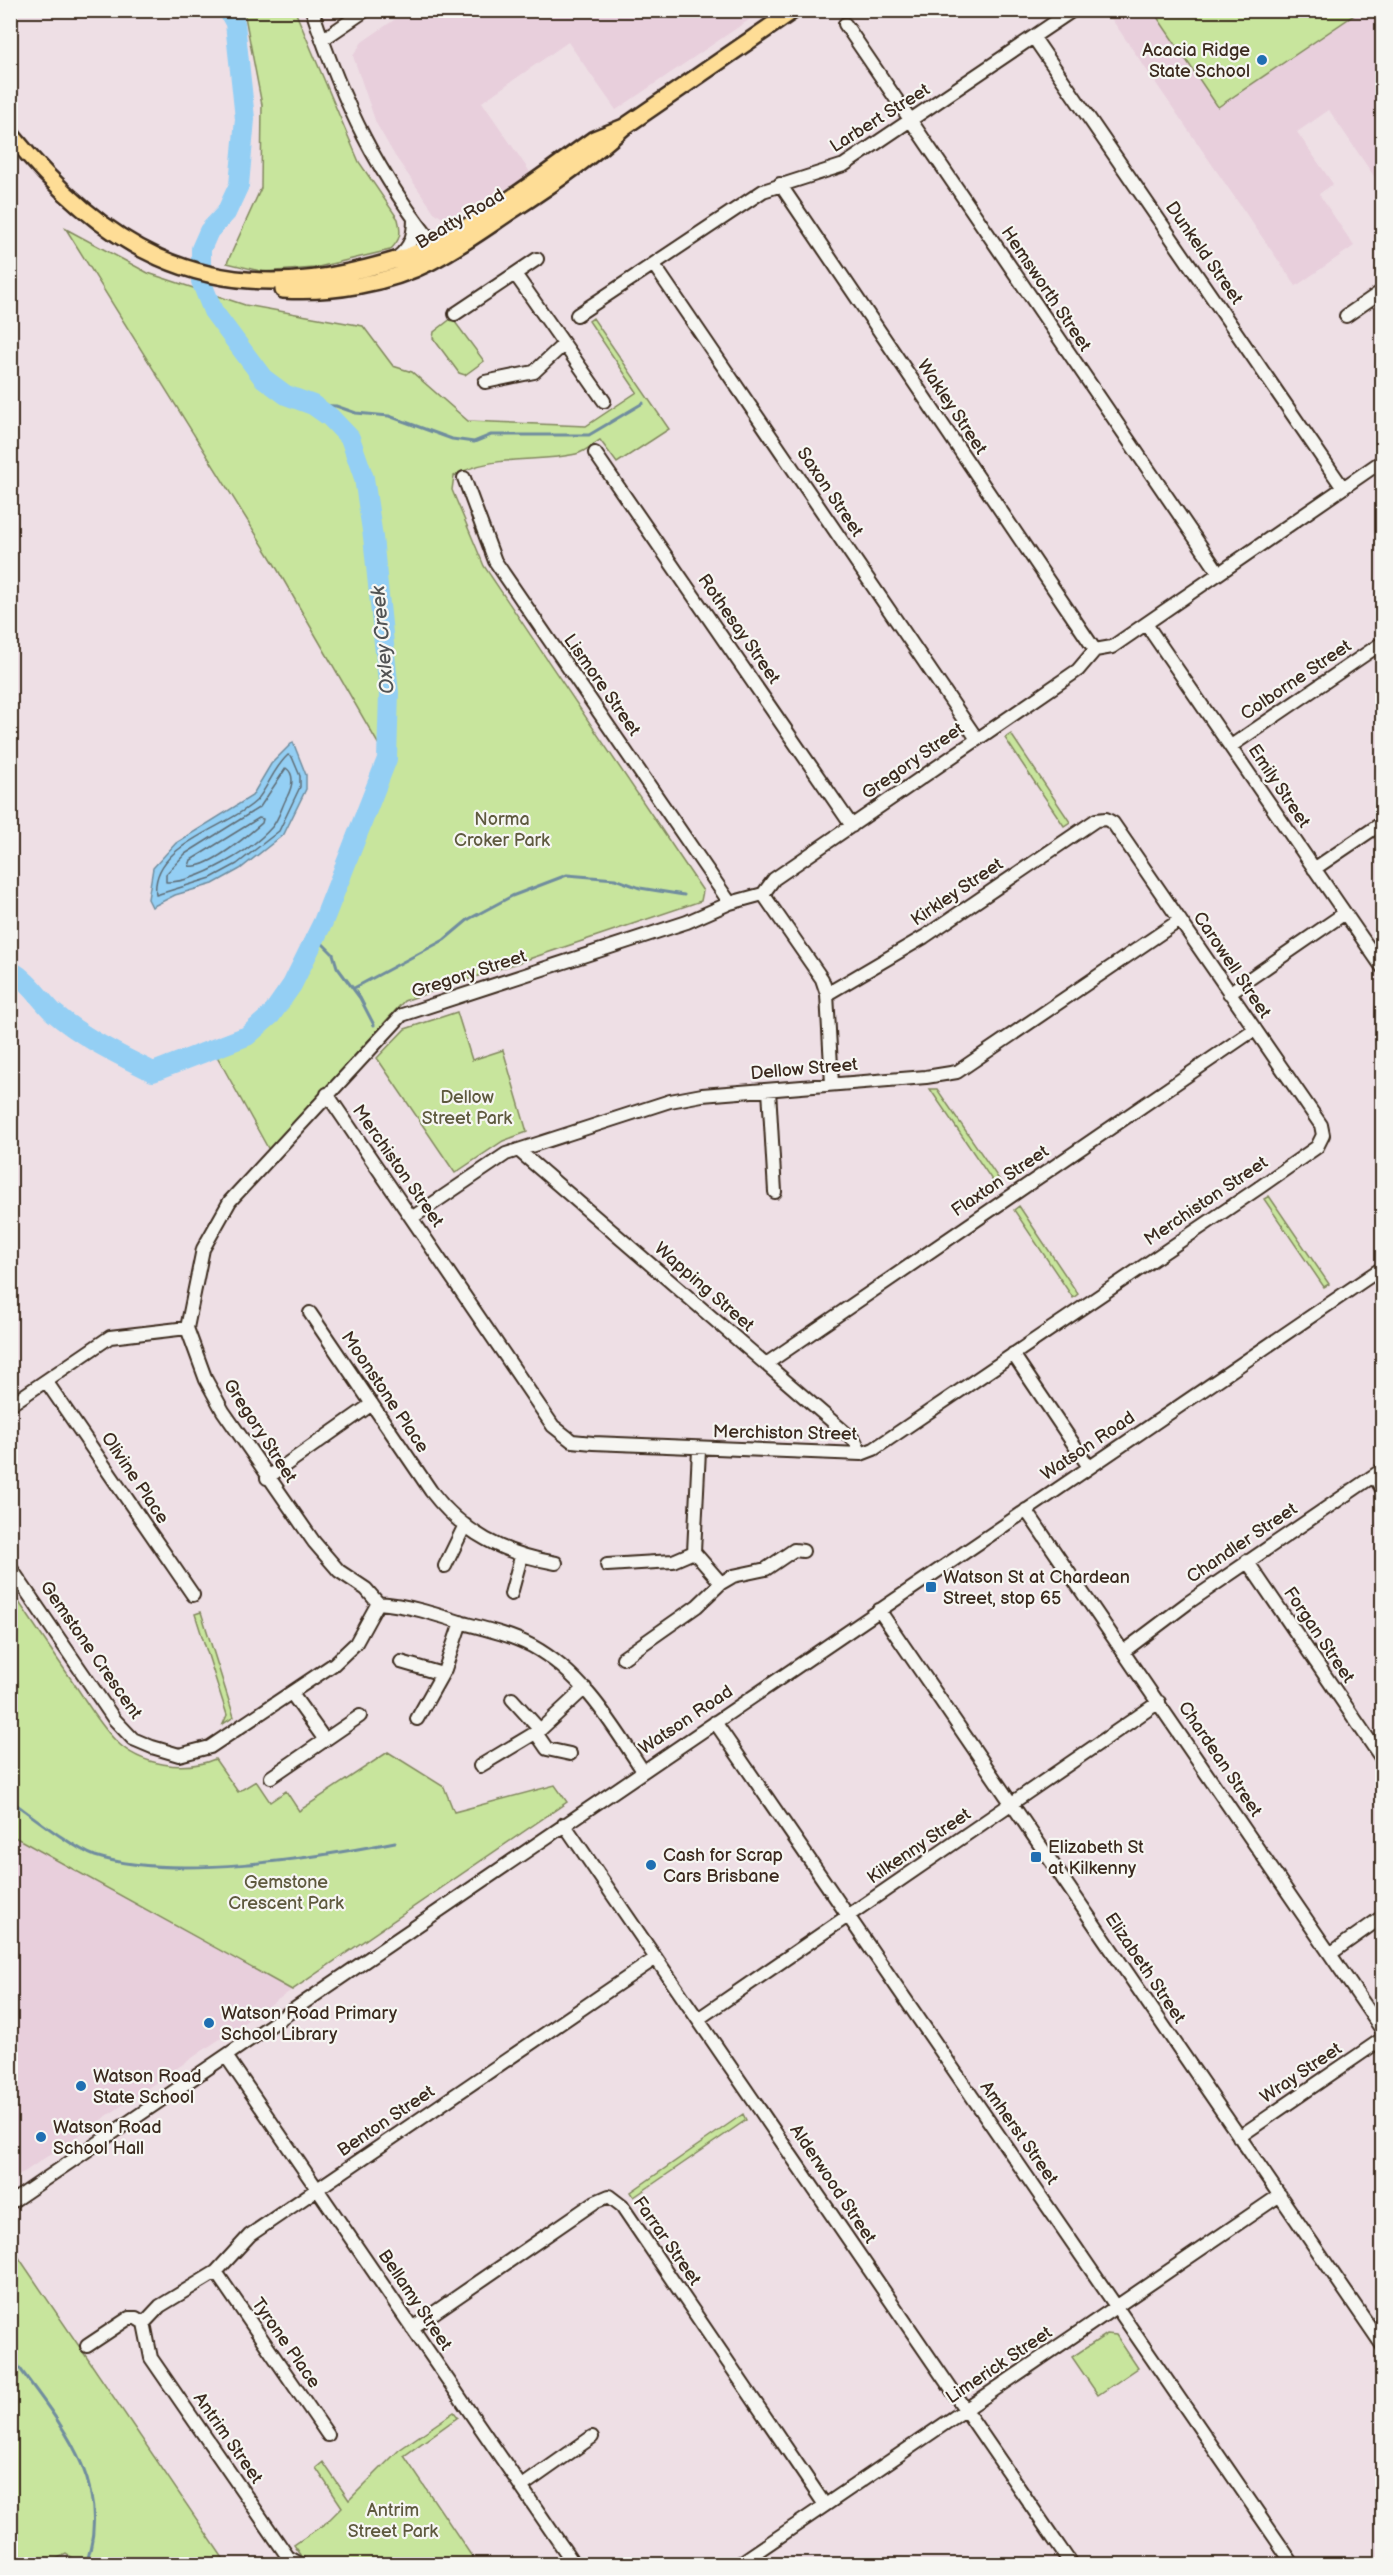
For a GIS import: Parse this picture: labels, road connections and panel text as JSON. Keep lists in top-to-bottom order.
{
  "streets": {
    "main road": ["Beatty Road"],
    "street": [
      "Larbert Street",
      "Dunkeld Street",
      "Hemsworth Street",
      "Wakley Street",
      "Saxon Street",
      "Rothesay Street",
      "Colborne Street",
      "Lismore Street",
      "Gregory Street",
      "Emily Street",
      "Kirkley Street",
      "Carowell Street",
      "Dellow Street",
      "Merchiston Street",
      "Flaxton Street",
      "Wapping Street",
      "Moonstone Place",
      "Watson Road",
      "Olivine Place",
      "Chandler Street",
      "Forgan Street",
      "Gemstone Crescent",
      "Chardean Street",
      "Kilkenny Street",
      "Elizabeth Street",
      "Wray Street",
      "Benton Street",
      "Amherst Street",
      "Alderwood Street",
      "Farrar Street",
      "Bellamy Street",
      "Tyrone Place",
      "Limerick Street",
      "Antrim Street"
    ]
  },
  "crossings": [
    ["Larbert Street", "Dunkeld Street"],
    ["Larbert Street", "Hemsworth Street"],
    ["Larbert Street", "Wakley Street"],
    ["Larbert Street", "Saxon Street"],
    ["Dunkeld Street", "Gregory Street"],
    ["Hemsworth Street", "Gregory Street"],
    ["Wakley Street", "Gregory Street"],
    ["Saxon Street", "Gregory Street"],
    ["Rothesay Street", "Gregory Street"],
    ["Colborne Street", "Emily Street"],
    ["Lismore Street", "Gregory Street"],
    ["Gregory Street", "Emily Street"],
    ["Gregory Street", "Merchiston Street"],
    ["Gregory Street", "Gemstone Crescent"],
    ["Kirkley Street", "Carowell Street"],
    ["Carowell Street", "Dellow Street"],
    ["Carowell Street", "Merchiston Street"],
    ["Carowell Street", "Flaxton Street"],
    ["Dellow Street", "Merchiston Street"],
    ["Dellow Street", "Wapping Street"],
    ["Merchiston Street", "Wapping Street"],
    ["Flaxton Street", "Wapping Street"],
    ["Watson Road", "Chardean Street"],
    ["Watson Road", "Elizabeth Street"],
    ["Watson Road", "Amherst Street"],
    ["Watson Road", "Alderwood Street"],
    ["Watson Road", "Bellamy Street"],
    ["Chandler Street", "Forgan Street"],
    ["Chandler Street", "Chardean Street"],
    ["Chardean Street", "Kilkenny Street"],
    ["Kilkenny Street", "Elizabeth Street"],
    ["Kilkenny Street", "Amherst Street"],
    ["Kilkenny Street", "Alderwood Street"],
    ["Elizabeth Street", "Wray Street"],
    ["Elizabeth Street", "Limerick Street"],
    ["Benton Street", "Alderwood Street"],
    ["Benton Street", "Bellamy Street"],
    ["Benton Street", "Tyrone Place"],
    ["Benton Street", "Antrim Street"],
    ["Amherst Street", "Limerick Street"],
    ["Alderwood Street", "Limerick Street"],
    ["Farrar Street", "Bellamy Street"],
    ["Farrar Street", "Limerick Street"]
  ],
  "water": ["Oxley Creek"],
  "parks": [
    "Norma Croker Park",
    "Dellow Street Park",
    "Gemstone Crescent Park",
    "Antrim Street Park"
  ],
  "places": {
    "other": [
      "Acacia Ridge State School",
      "Cash for Scrap Cars Brisbane",
      "Watson Road Primary School Library",
      "Watson Road State School",
      "Watson Road School Hall"
    ],
    "transit": ["Watson St at Chardean Street, stop 65", "Elizabeth St at Kilkenny"]
  }
}
